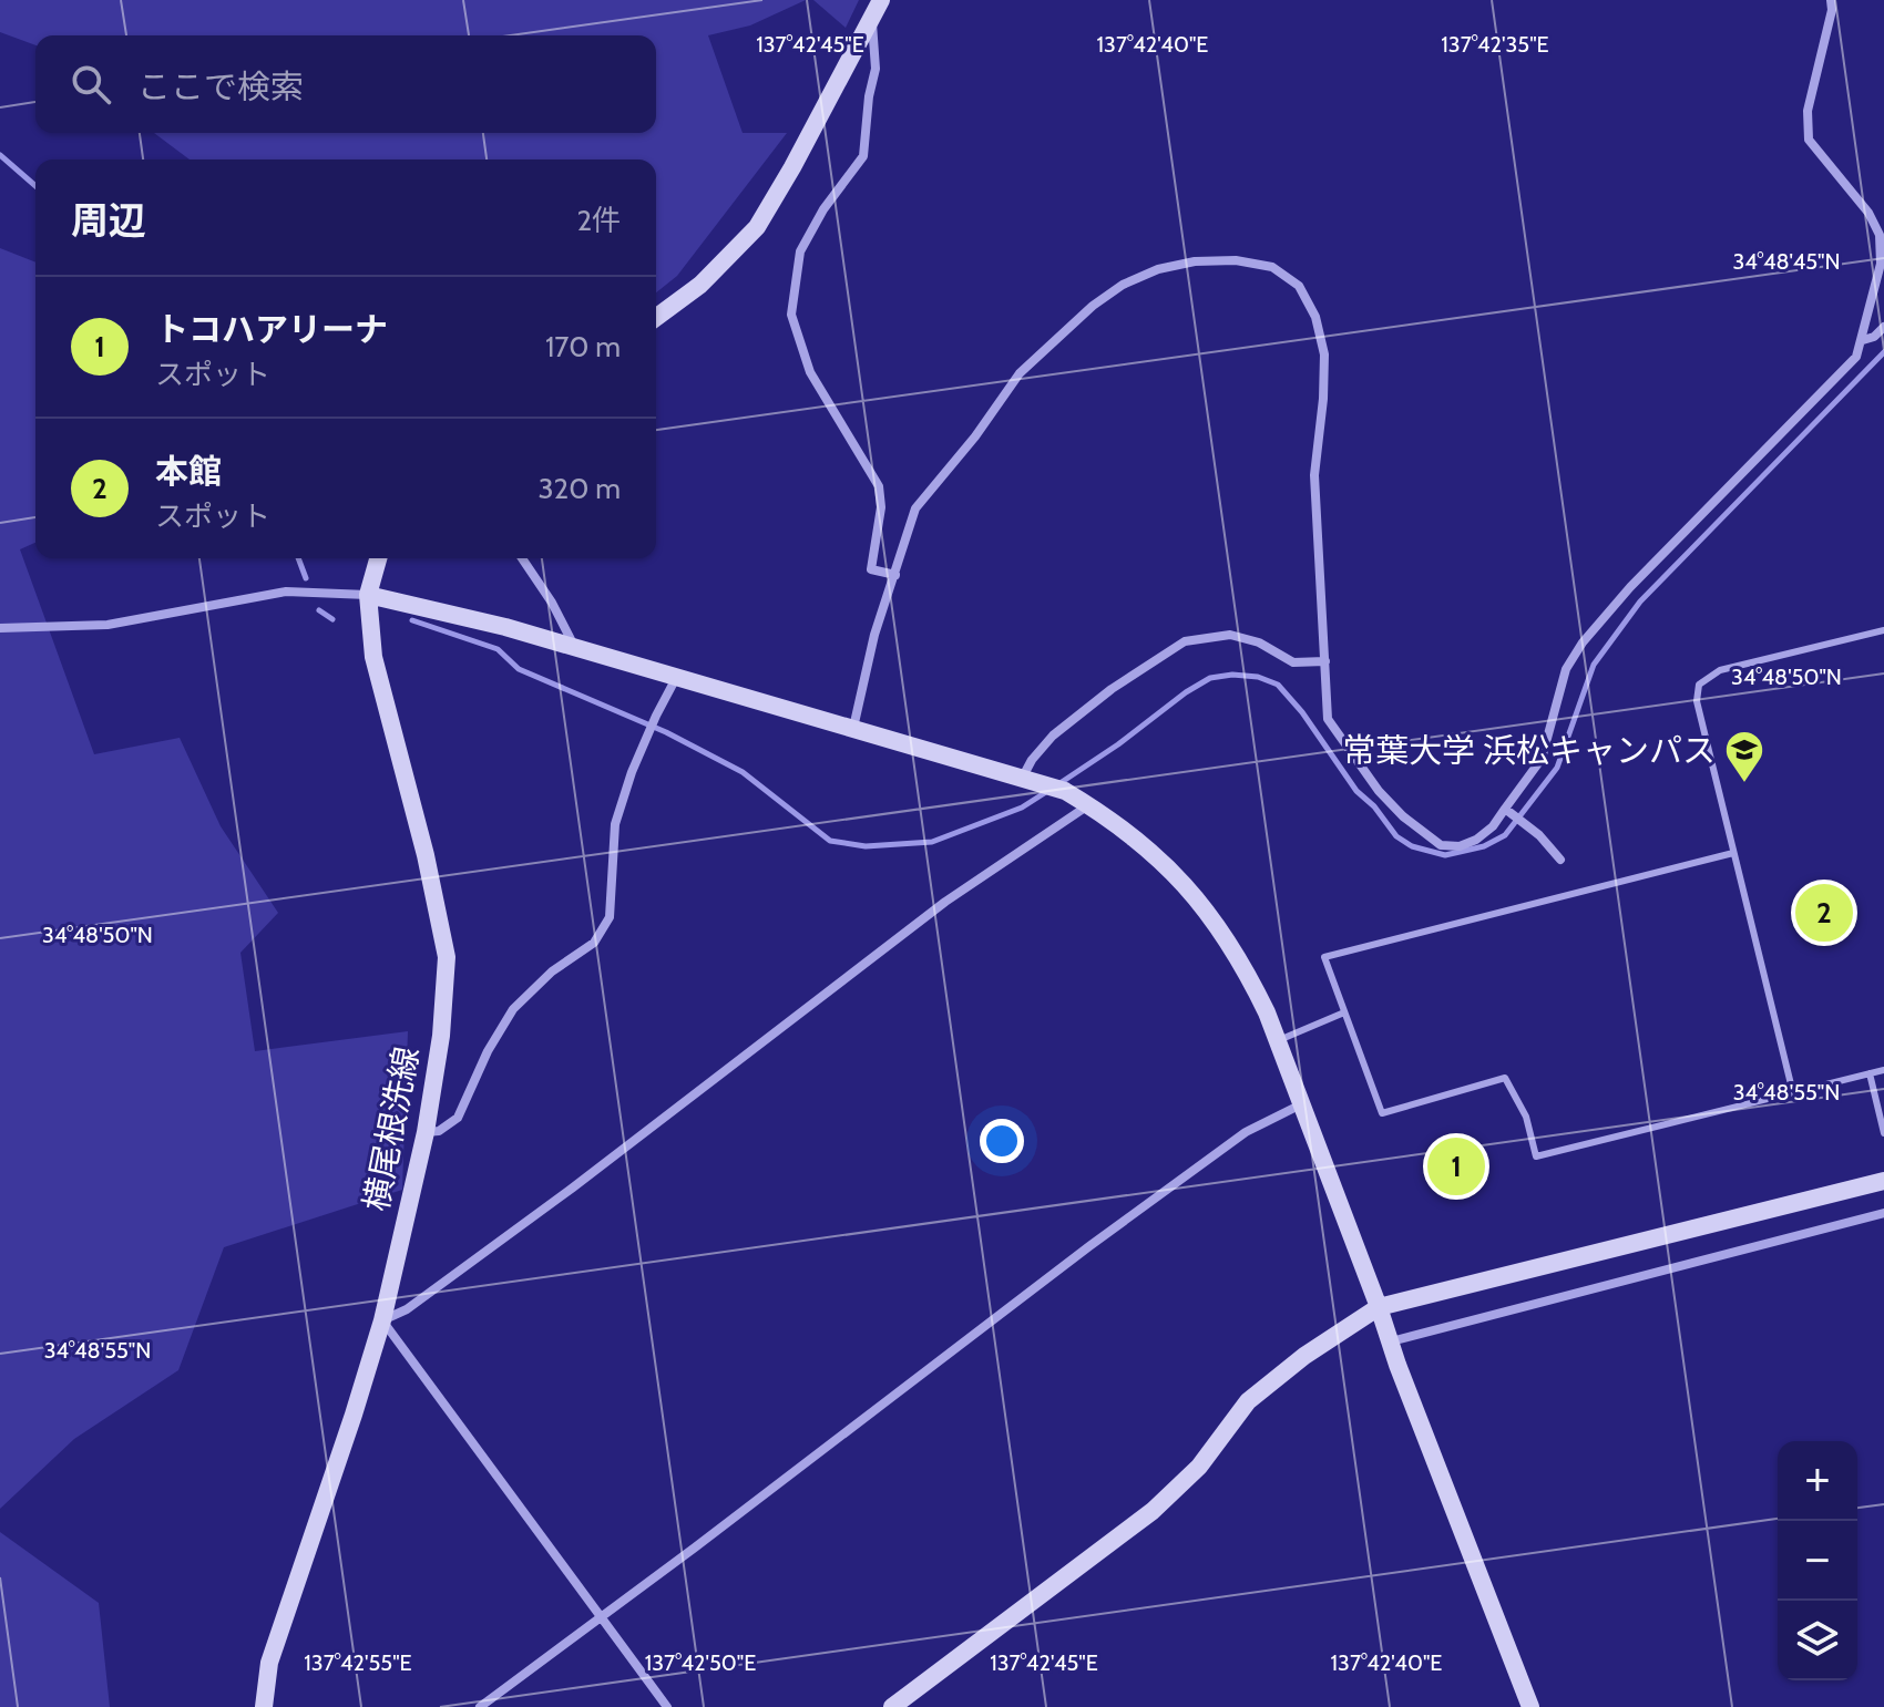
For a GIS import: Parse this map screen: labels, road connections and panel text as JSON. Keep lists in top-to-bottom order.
{
  "streets": {
    "street": ["横尾根洗線"]
  },
  "places": {
    "school or university": ["常葉大学 浜松キャンパス"]
  },
  "page": {
    "search": "ここで検索",
    "heading": ["周辺", "2件"],
    "list": [
      {
        "mark": "1",
        "name": "トコハアリーナ",
        "note": "スポット",
        "value": "170 m"
      },
      {
        "mark": "2",
        "name": "本館",
        "note": "スポット",
        "value": "320 m"
      }
    ],
    "pins": ["2", "1"],
    "map_buttons": ["+", "−"]
  },
  "coordinates": [
    "137°42'45\"E",
    "137°42'40\"E",
    "137°42'35\"E",
    "34°48'45\"N",
    "34°48'50\"N",
    "34°48'55\"N",
    "137°42'55\"E",
    "137°42'50\"E"
  ]
}
